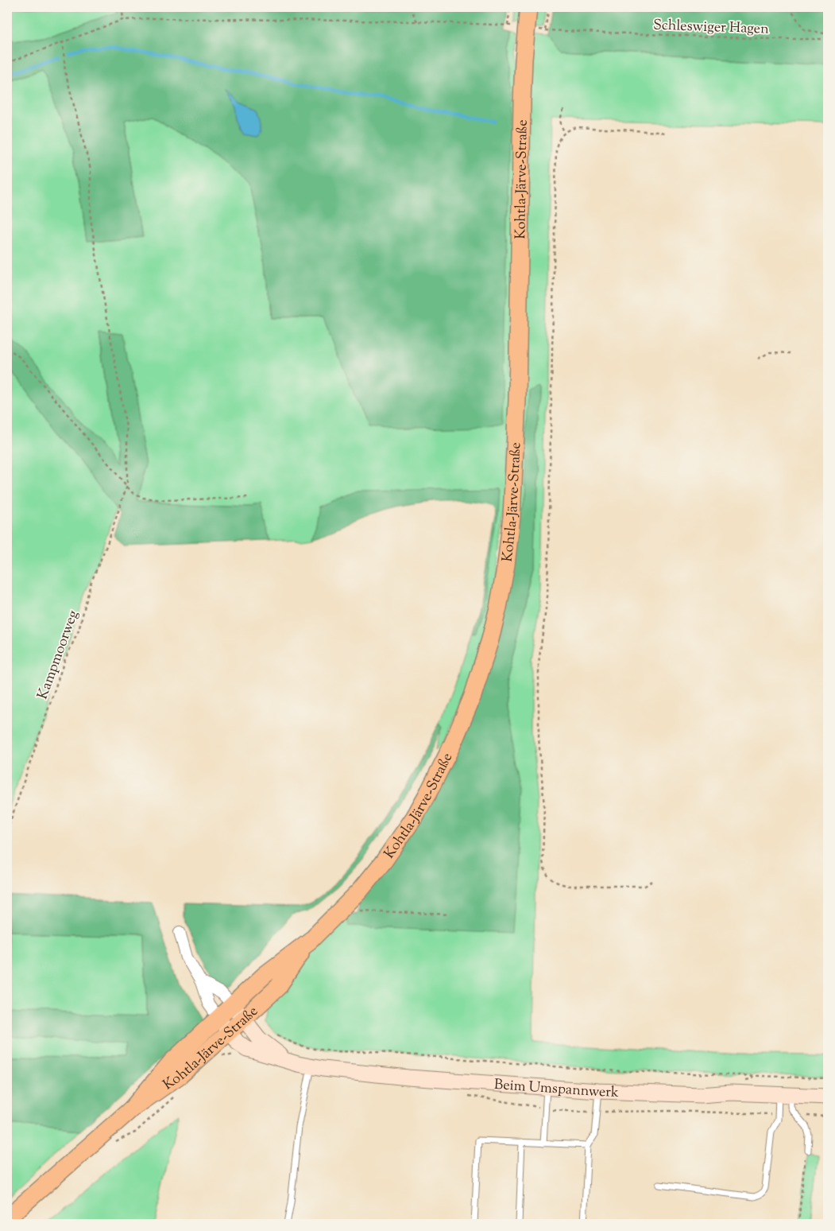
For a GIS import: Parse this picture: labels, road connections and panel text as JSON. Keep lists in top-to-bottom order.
{
  "streets": {
    "main road": ["Kohtla-Järve-Straße"],
    "street": ["Beim Umspannwerk"],
    "path": ["Schleswiger Hagen", "Kampmoorweg"]
  },
  "crossings": [
    ["Kohtla-Järve-Straße", "Beim Umspannwerk"]
  ]
}
